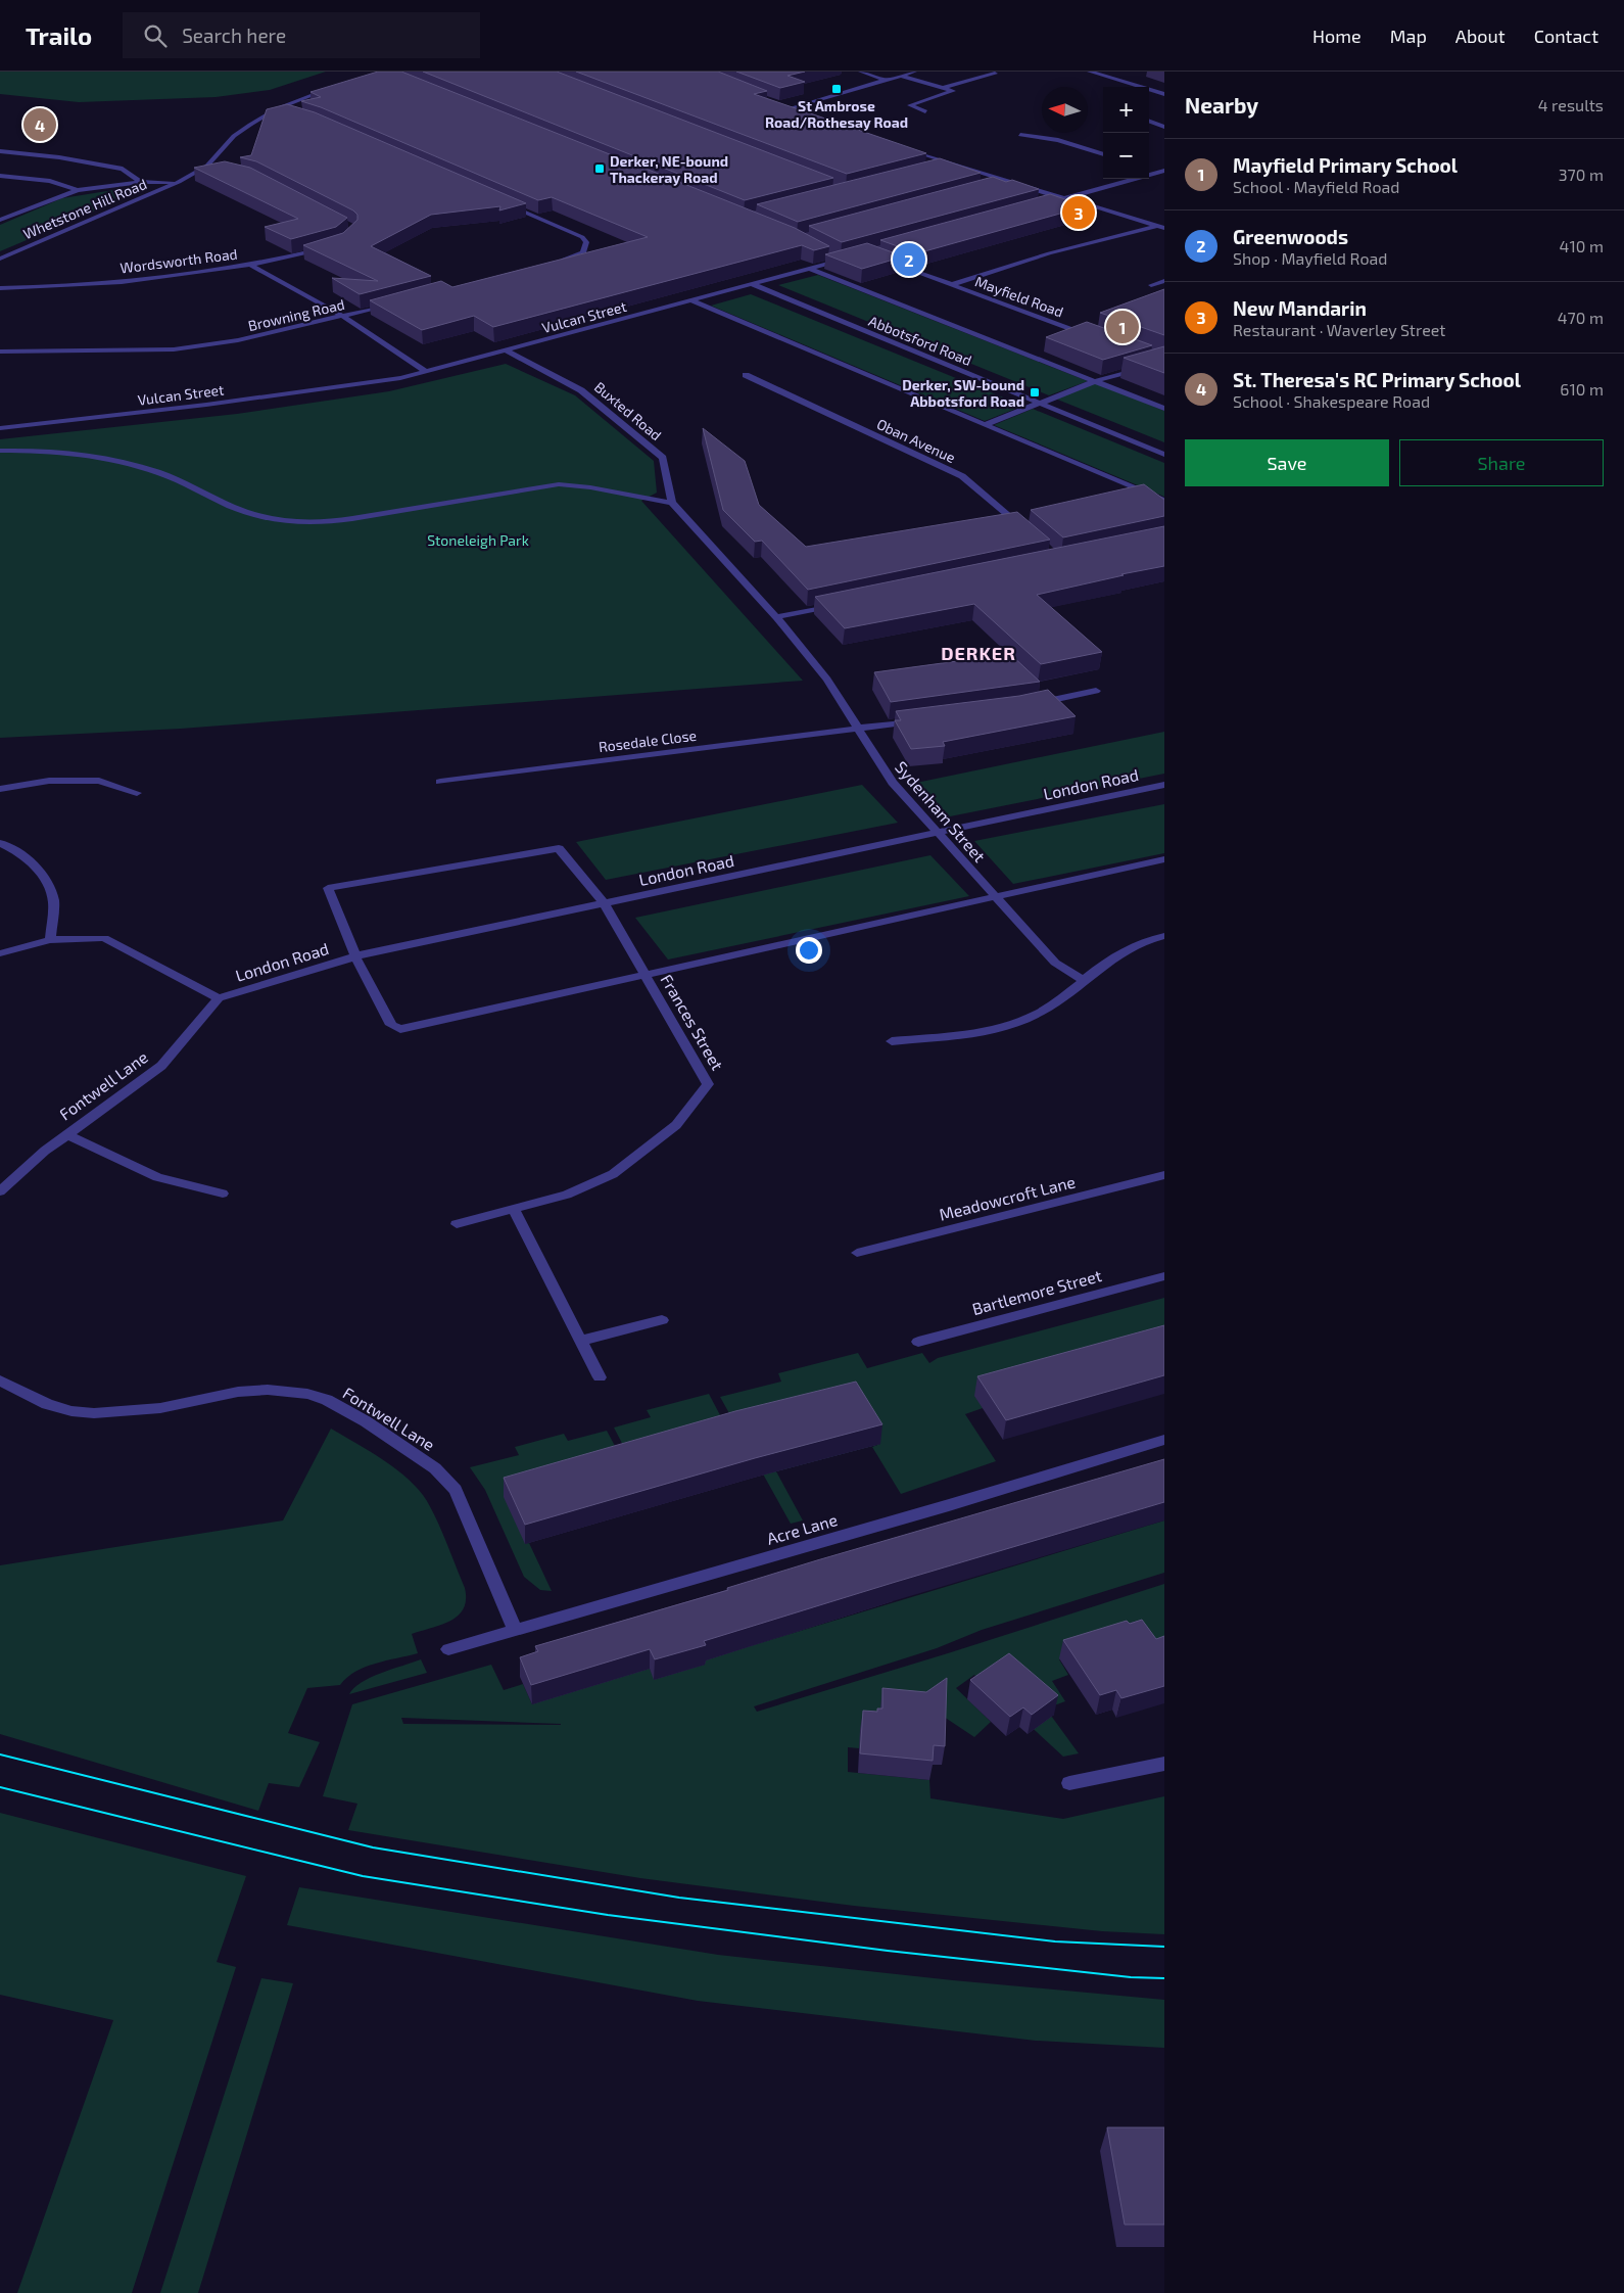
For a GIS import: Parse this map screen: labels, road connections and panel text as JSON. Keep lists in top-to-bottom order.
{
  "streets": {
    "street": [
      "Whetstone Hill Road",
      "Wordsworth Road",
      "Mayfield Road",
      "Browning Road",
      "Vulcan Street",
      "Abbotsford Road",
      "Buxted Road",
      "Oban Avenue",
      "Rosedale Close",
      "London Road",
      "Sydenham Street",
      "Frances Street",
      "Fontwell Lane",
      "Meadowcroft Lane",
      "Bartlemore Street",
      "Acre Lane"
    ]
  },
  "crossings": [
    ["Vulcan Street", "Abbotsford Road"],
    ["Vulcan Street", "Buxted Road"],
    ["Buxted Road", "Sydenham Street"],
    ["Rosedale Close", "Sydenham Street"],
    ["London Road", "Sydenham Street"],
    ["London Road", "Frances Street"],
    ["London Road", "Fontwell Lane"],
    ["Fontwell Lane", "Acre Lane"]
  ],
  "districts": ["DERKER"],
  "parks": ["Stoneleigh Park"],
  "places": {
    "transit": ["St Ambrose Road/Rothesay Road", "Derker, NE-bound Thackeray Road", "Derker, SW-bound Abbotsford Road"]
  },
  "north": "left",
  "page": {
    "header": "Trailo",
    "search": "Search here",
    "nav": [
      "Home",
      "Map",
      "About",
      "Contact"
    ],
    "heading": ["Nearby", "4 results"],
    "map_buttons": ["+", "−"],
    "pins": [
      "4",
      "3",
      "2",
      "1"
    ],
    "list": [
      {
        "mark": "1",
        "name": "Mayfield Primary School",
        "note": "School · Mayfield Road",
        "value": "370 m"
      },
      {
        "mark": "2",
        "name": "Greenwoods",
        "note": "Shop · Mayfield Road",
        "value": "410 m"
      },
      {
        "mark": "3",
        "name": "New Mandarin",
        "note": "Restaurant · Waverley Street",
        "value": "470 m"
      },
      {
        "mark": "4",
        "name": "St. Theresa's RC Primary School",
        "note": "School · Shakespeare Road",
        "value": "610 m"
      }
    ],
    "buttons": ["Save", "Share"]
  }
}
